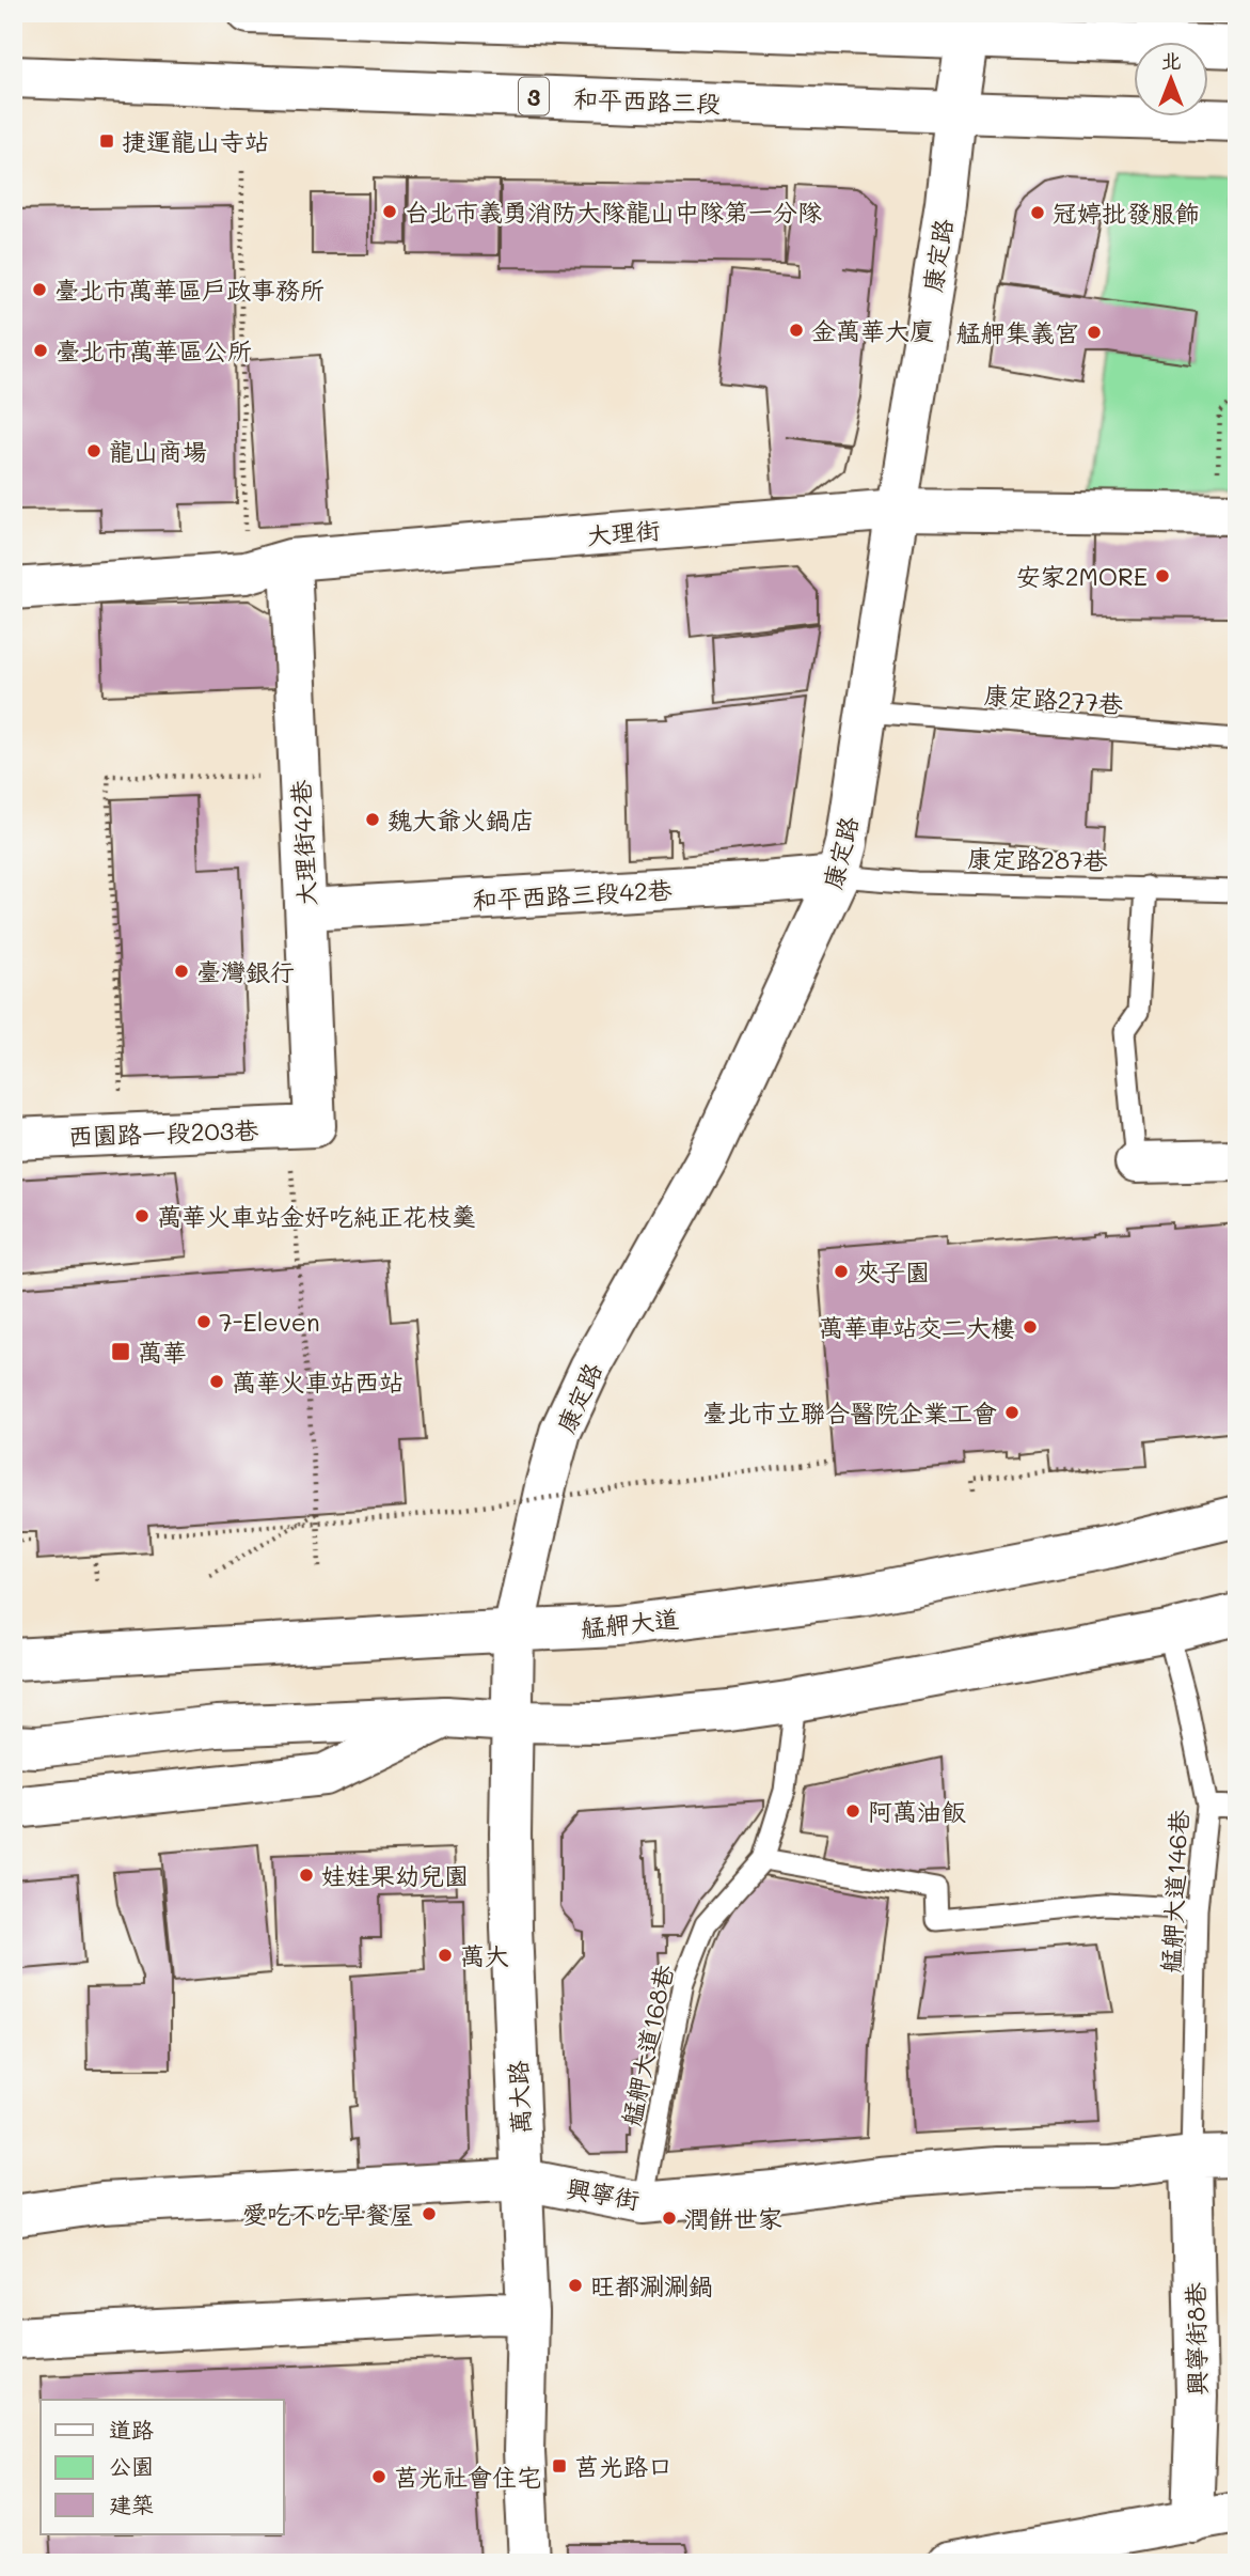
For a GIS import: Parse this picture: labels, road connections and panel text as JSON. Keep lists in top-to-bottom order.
{
  "streets": {
    "street": [
      "3",
      "和平西路三段",
      "康定路",
      "大理街",
      "大理街42巷",
      "和平西路三段42巷",
      "西園路一段203巷",
      "艋舺大道",
      "萬大路",
      "興寧街",
      "興寧街8巷"
    ],
    "lane": [
      "康定路277巷",
      "康定路287巷",
      "艋舺大道146巷",
      "艋舺大道168巷"
    ]
  },
  "crossings": [
    ["和平西路三段", "康定路"],
    ["康定路", "大理街"],
    ["康定路", "康定路277巷"],
    ["康定路", "康定路287巷"],
    ["康定路", "和平西路三段42巷"],
    ["康定路", "艋舺大道"],
    ["康定路", "萬大路"],
    ["大理街", "大理街42巷"],
    ["大理街42巷", "和平西路三段42巷"],
    ["大理街42巷", "西園路一段203巷"],
    ["康定路287巷", "和平西路三段42巷"],
    ["艋舺大道", "萬大路"],
    ["艋舺大道146巷", "興寧街"],
    ["艋舺大道146巷", "興寧街8巷"],
    ["艋舺大道168巷", "興寧街"],
    ["萬大路", "興寧街"],
    ["興寧街", "興寧街8巷"]
  ],
  "places": {
    "transit": ["捷運龍山寺站", "萬華", "莒光路口"],
    "other": [
      "台北市義勇消防大隊龍山中隊第一分隊",
      "冠婷批發服飾",
      "臺北市萬華區戶政事務所",
      "金萬華大廈",
      "艋舺集義宮",
      "臺北市萬華區公所",
      "龍山商場",
      "安家2MORE",
      "魏大爺火鍋店",
      "臺灣銀行",
      "萬華火車站金好吃純正花枝羹",
      "夾子園",
      "7-Eleven",
      "萬華車站交二大樓",
      "萬華火車站西站",
      "臺北市立聯合醫院企業工會",
      "阿萬油飯",
      "娃娃果幼兒園",
      "萬大",
      "愛吃不吃早餐屋",
      "潤餅世家",
      "旺都涮涮鍋",
      "莒光社會住宅"
    ]
  },
  "legend": ["道路", "公園", "建築"],
  "north": "top"
}
